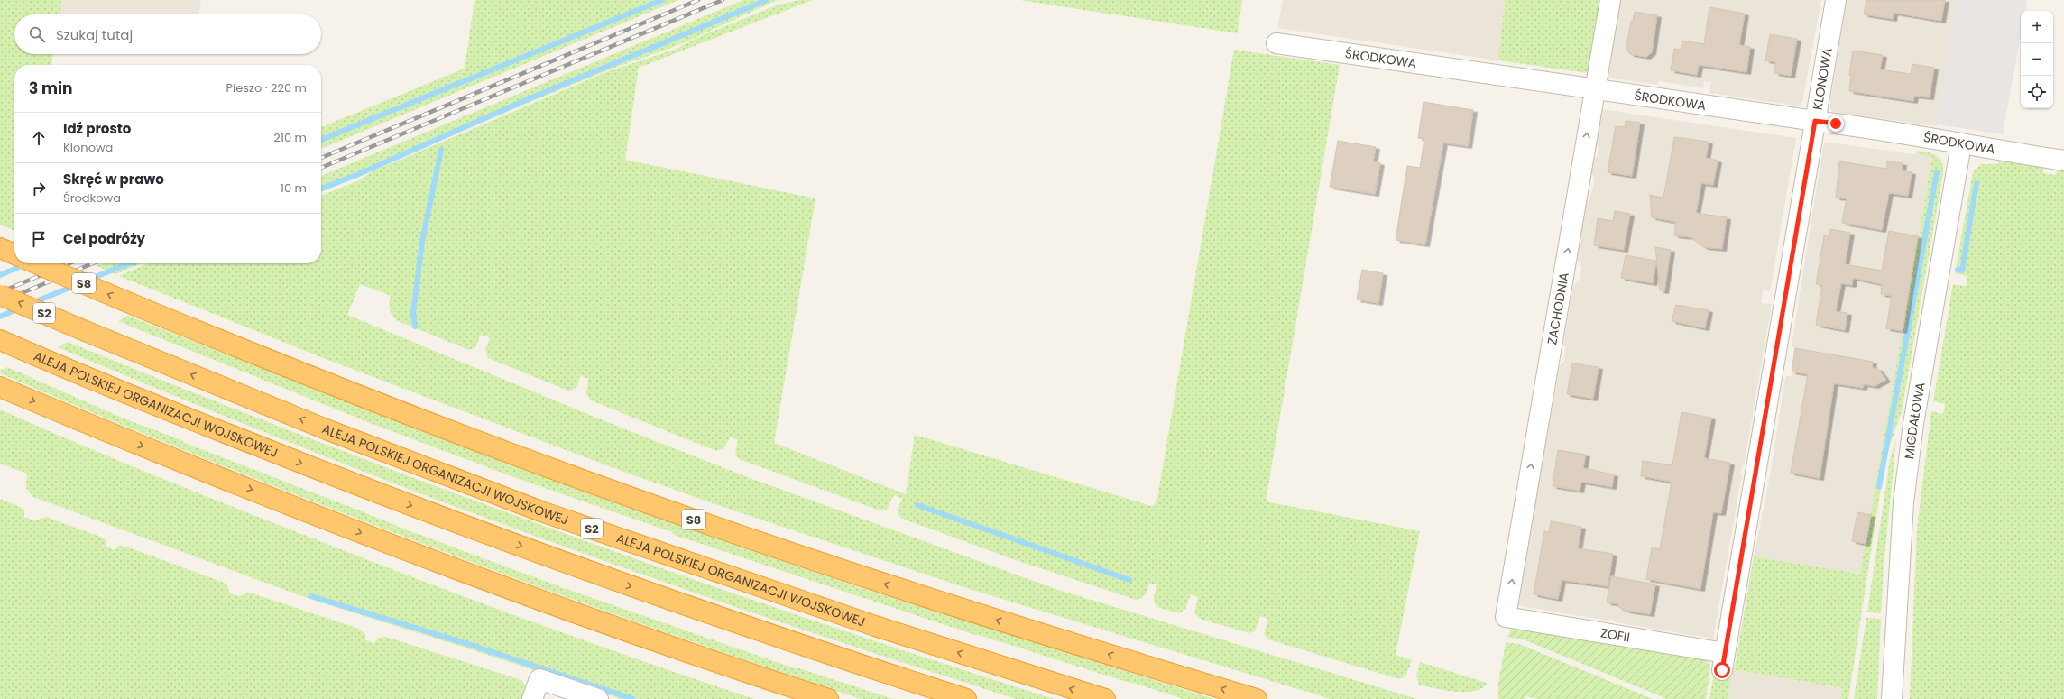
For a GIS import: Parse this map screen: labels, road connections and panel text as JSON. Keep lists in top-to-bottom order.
{
  "streets": {
    "highway": ["S8", "S2", "ALEJA POLSKIEJ ORGANIZACJI WOJSKOWEJ"],
    "street": [
      "ŚRODKOWA",
      "KLONOWA",
      "ZACHODNIA",
      "MIGDAŁOWA",
      "ZOFII"
    ]
  },
  "crossings": [
    ["ŚRODKOWA", "KLONOWA"],
    ["ŚRODKOWA", "ZACHODNIA"],
    ["ŚRODKOWA", "MIGDAŁOWA"],
    ["KLONOWA", "ZOFII"],
    ["ZACHODNIA", "ZOFII"]
  ],
  "one_way": ["ZACHODNIA"],
  "page": {
    "map_buttons": ["+", "−"],
    "search": "Szukaj tutaj",
    "heading": ["3 min", "Pieszo · 220 m"],
    "list": [
      ["Idź prosto", "Klonowa", "210 m"],
      ["Skręć w prawo", "Środkowa", "10 m"],
      "Cel podróży"
    ]
  }
}
